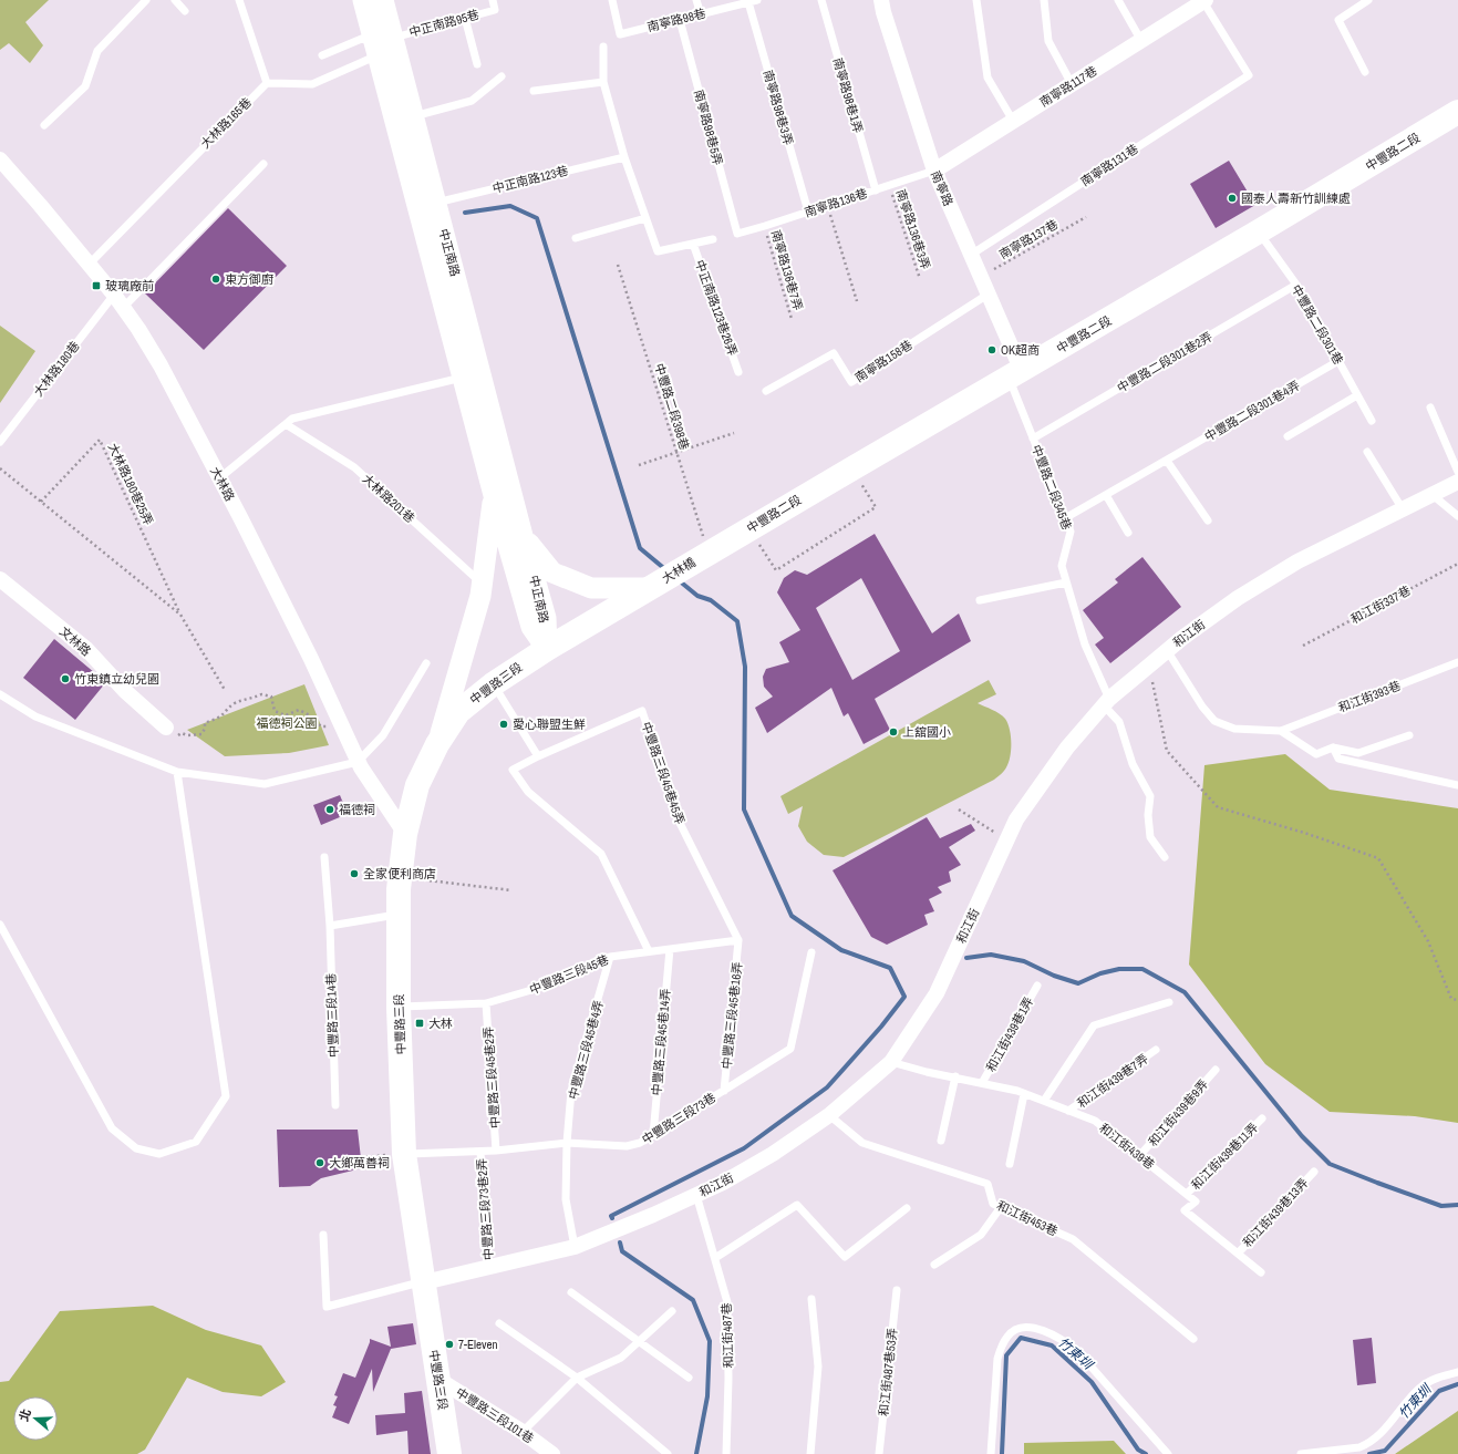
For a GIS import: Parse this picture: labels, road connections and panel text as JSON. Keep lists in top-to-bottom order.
{
  "streets": {
    "main road": ["中豐路二段", "大林橋", "中豐路三段"],
    "street": [
      "南寧路117巷",
      "南寧路",
      "中正南路",
      "大林路",
      "和江街",
      "文林路",
      "中豐路三段101巷"
    ],
    "lane": [
      "南寧路98巷",
      "中正南路95巷",
      "南寧路98巷1弄",
      "南寧路98巷3弄",
      "大林路165巷",
      "南寧路98巷5弄",
      "南寧路131巷",
      "中正南路123巷",
      "南寧路136巷",
      "中正南路123巷26弄",
      "中豐路二段301巷",
      "南寧路158巷",
      "中豐路二段301巷2弄",
      "大林路180巷",
      "中豐路二段301巷4弄",
      "中豐路二段345巷",
      "大林路201巷",
      "和江街393巷",
      "中豐路三段45巷45弄",
      "中豐路三段45巷",
      "中豐路三段14巷",
      "中豐路三段45巷16弄",
      "和江街439巷1弄",
      "中豐路三段45巷14弄",
      "中豐路三段45巷4弄",
      "中豐路三段45巷2弄",
      "和江街439巷7弄",
      "和江街439巷9弄",
      "中豐路三段73巷",
      "和江街439巷",
      "和江街439巷11弄",
      "中豐路三段73巷2弄",
      "和江街439巷13弄",
      "和江街453巷",
      "和江街487巷",
      "和江街487巷53弄"
    ],
    "path": [
      "南寧路136巷3弄",
      "南寧路137巷",
      "南寧路136巷7弄",
      "中豐路二段398巷",
      "大林路180巷25弄",
      "和江街337巷"
    ]
  },
  "crossings": [
    ["南寧路98巷", "南寧路98巷3弄"],
    ["南寧路98巷", "南寧路98巷5弄"],
    ["中正南路95巷", "中正南路"],
    ["南寧路117巷", "南寧路131巷"],
    ["南寧路117巷", "南寧路"],
    ["南寧路117巷", "南寧路136巷"],
    ["南寧路98巷1弄", "南寧路136巷"],
    ["南寧路98巷3弄", "南寧路136巷"],
    ["大林路165巷", "大林路"],
    ["南寧路98巷5弄", "南寧路136巷"],
    ["中豐路二段", "南寧路"],
    ["中豐路二段", "中豐路二段301巷"],
    ["中豐路二段", "中豐路二段398巷"],
    ["中豐路二段", "中豐路二段345巷"],
    ["中豐路二段", "大林橋"],
    ["南寧路131巷", "南寧路"],
    ["中正南路123巷", "中正南路"],
    ["南寧路", "南寧路136巷"],
    ["南寧路", "南寧路137巷"],
    ["南寧路", "南寧路158巷"],
    ["南寧路", "中豐路二段345巷"],
    ["南寧路136巷", "南寧路136巷3弄"],
    ["南寧路136巷", "南寧路136巷7弄"],
    ["中正南路", "中豐路三段"],
    ["中豐路二段301巷", "中豐路二段301巷2弄"],
    ["中豐路二段301巷", "中豐路二段301巷4弄"],
    ["中豐路二段301巷2弄", "中豐路二段345巷"],
    ["大林路180巷", "大林路"],
    ["中豐路二段398巷", "大林橋"],
    ["中豐路二段301巷4弄", "中豐路二段345巷"],
    ["大林路", "中豐路三段"],
    ["中豐路二段345巷", "和江街"],
    ["和江街", "中豐路三段"],
    ["和江街", "和江街393巷"],
    ["和江街", "中豐路三段45巷4弄"],
    ["和江街", "和江街439巷"],
    ["和江街", "中豐路三段73巷2弄"],
    ["和江街", "和江街453巷"],
    ["和江街", "和江街487巷"],
    ["中豐路三段", "中豐路三段45巷"],
    ["中豐路三段", "中豐路三段73巷"],
    ["中豐路三段", "中豐路三段101巷"],
    ["中豐路三段45巷45弄", "中豐路三段45巷"],
    ["中豐路三段45巷45弄", "中豐路三段45巷16弄"],
    ["中豐路三段45巷", "中豐路三段45巷16弄"],
    ["中豐路三段45巷", "中豐路三段45巷14弄"],
    ["中豐路三段45巷", "中豐路三段45巷4弄"],
    ["中豐路三段45巷", "中豐路三段45巷2弄"],
    ["中豐路三段45巷16弄", "中豐路三段73巷"],
    ["和江街439巷1弄", "和江街439巷"],
    ["中豐路三段45巷14弄", "中豐路三段73巷"],
    ["中豐路三段45巷4弄", "中豐路三段73巷"],
    ["中豐路三段45巷2弄", "中豐路三段73巷"],
    ["和江街439巷7弄", "和江街439巷"],
    ["和江街439巷9弄", "和江街439巷"],
    ["中豐路三段73巷", "中豐路三段73巷2弄"],
    ["和江街439巷", "和江街439巷11弄"]
  ],
  "water": ["竹東圳"],
  "parks": ["福德祠公園"],
  "places": {
    "other": [
      "國泰人壽新竹訓練處",
      "東方御廚",
      "OK超商",
      "竹東鎮立幼兒園",
      "愛心聯盟生鮮",
      "上舘國小",
      "福德祠",
      "全家便利商店",
      "大鄉萬善祠",
      "7-Eleven"
    ],
    "transit": ["玻璃廠前", "大林"]
  },
  "north": "left"
}
